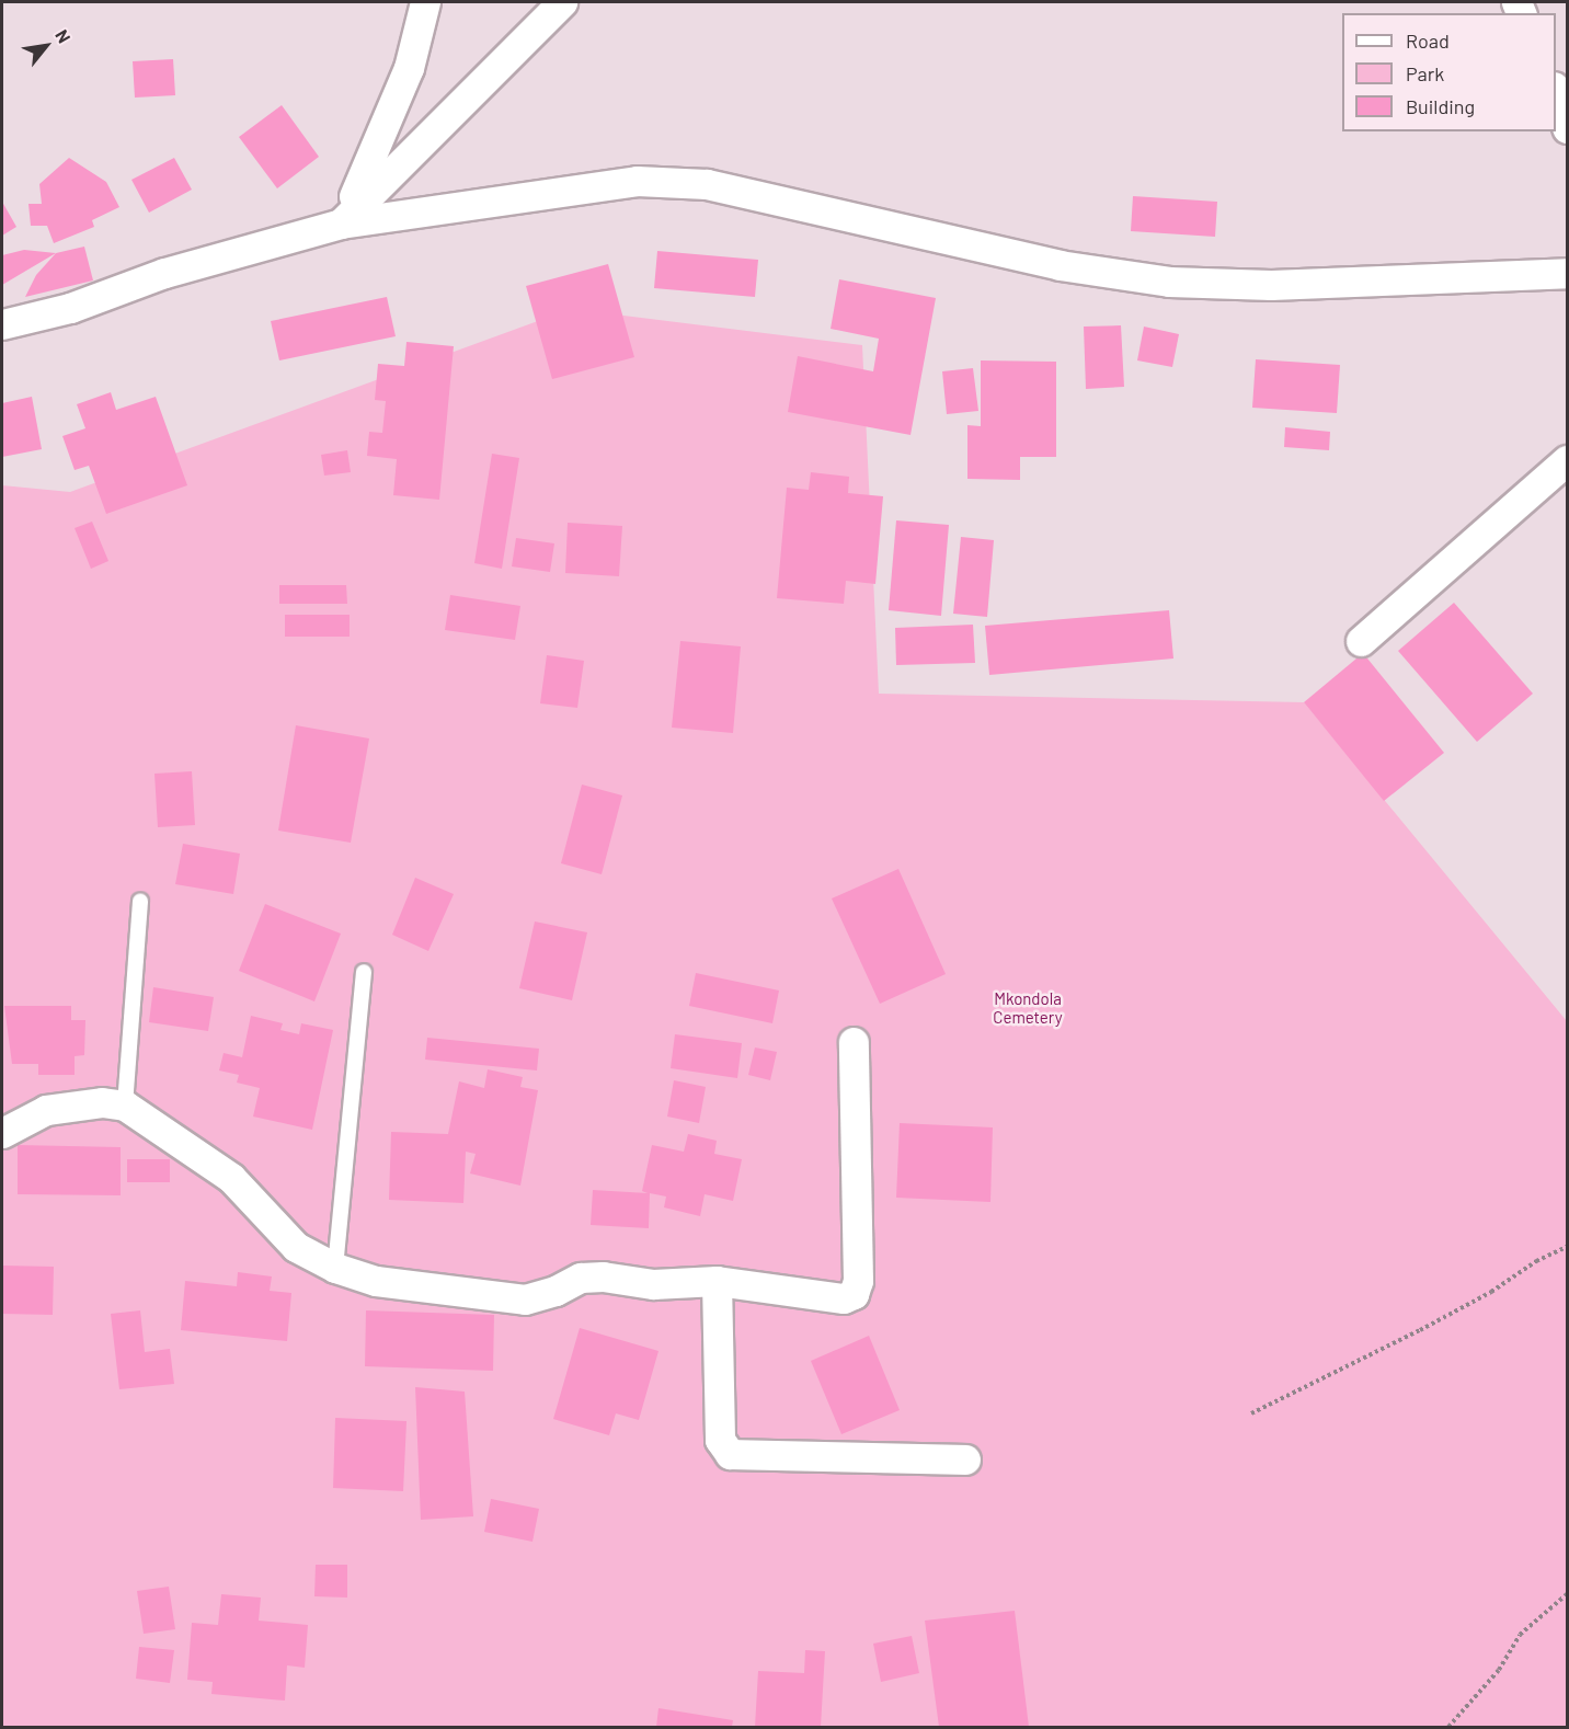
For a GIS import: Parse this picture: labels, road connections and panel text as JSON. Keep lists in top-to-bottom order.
{
  "parks": ["Mkondola Cemetery"],
  "legend": ["Road", "Park", "Building"],
  "north": "top right"
}
